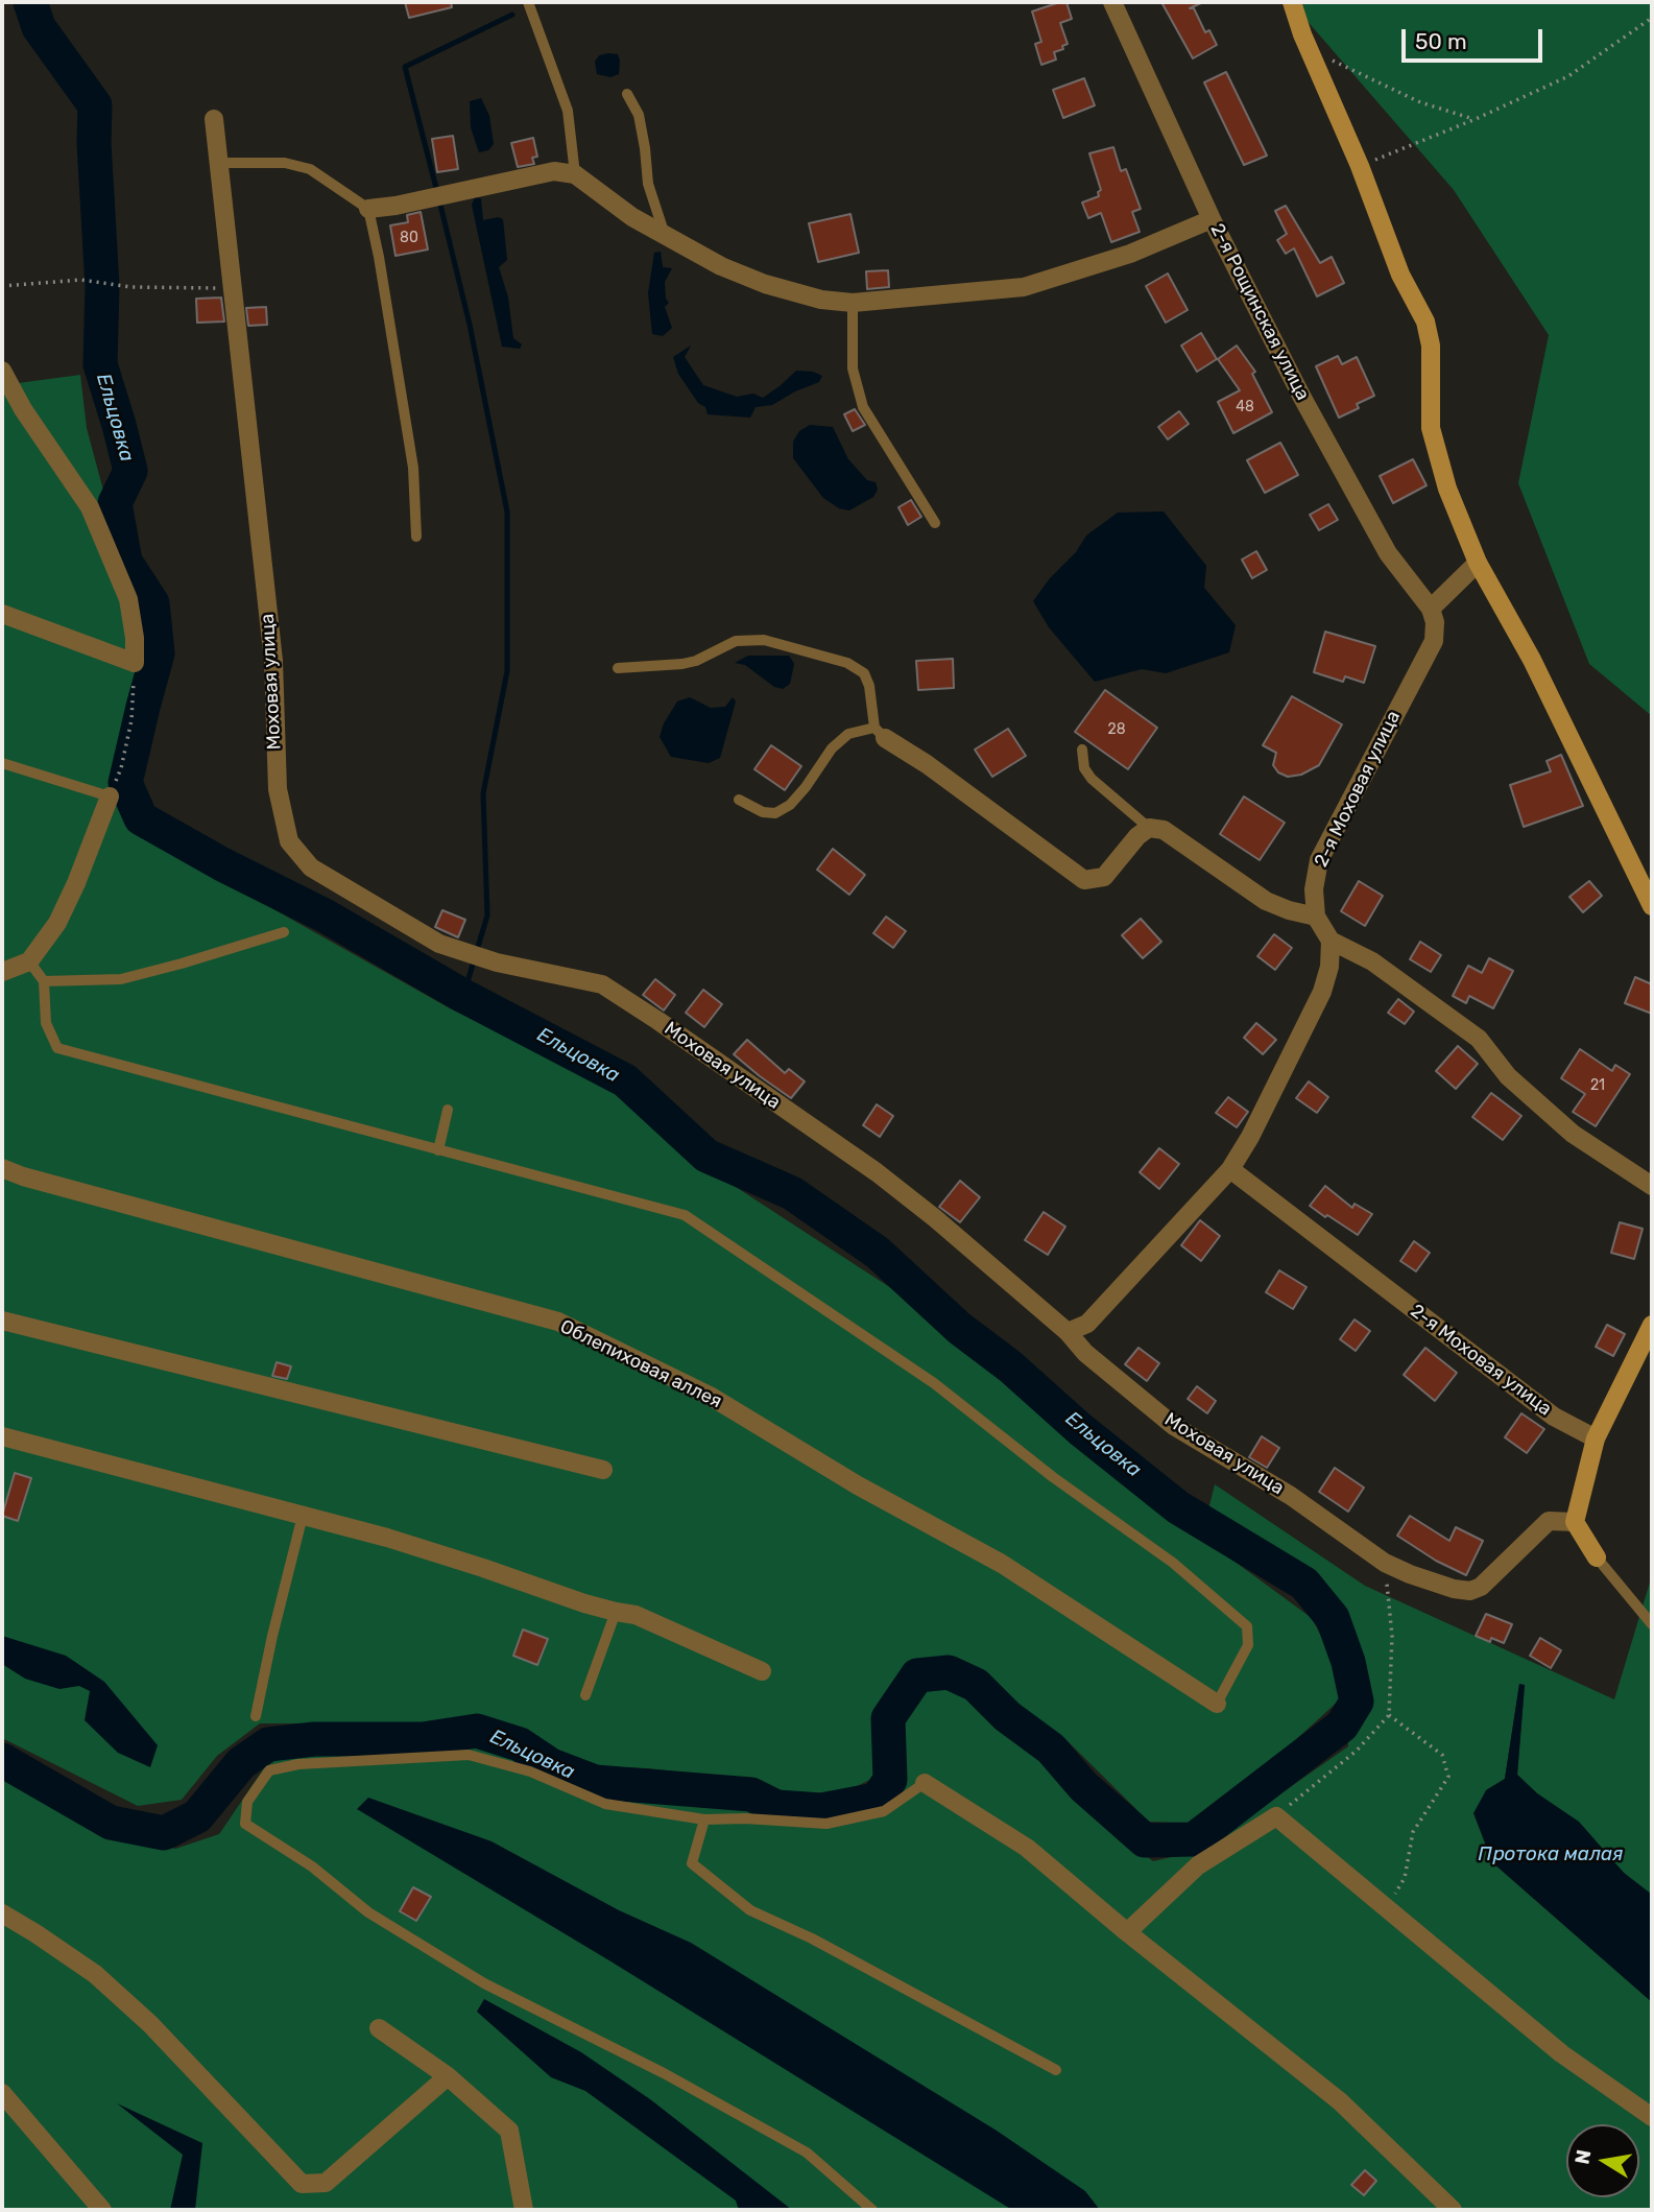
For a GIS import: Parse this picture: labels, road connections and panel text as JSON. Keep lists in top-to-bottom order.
{
  "streets": {
    "street": [
      "2-я Рощинская улица",
      "Моховая улица",
      "2-я Моховая улица",
      "Облепиховая аллея"
    ]
  },
  "crossings": [
    ["2-я Рощинская улица", "2-я Моховая улица"]
  ],
  "water": ["Ельцовка", "Протока малая"],
  "house_numbers": [
    "80",
    "48",
    "28",
    "21"
  ],
  "scale_bar": "50 m",
  "north": "left"
}
